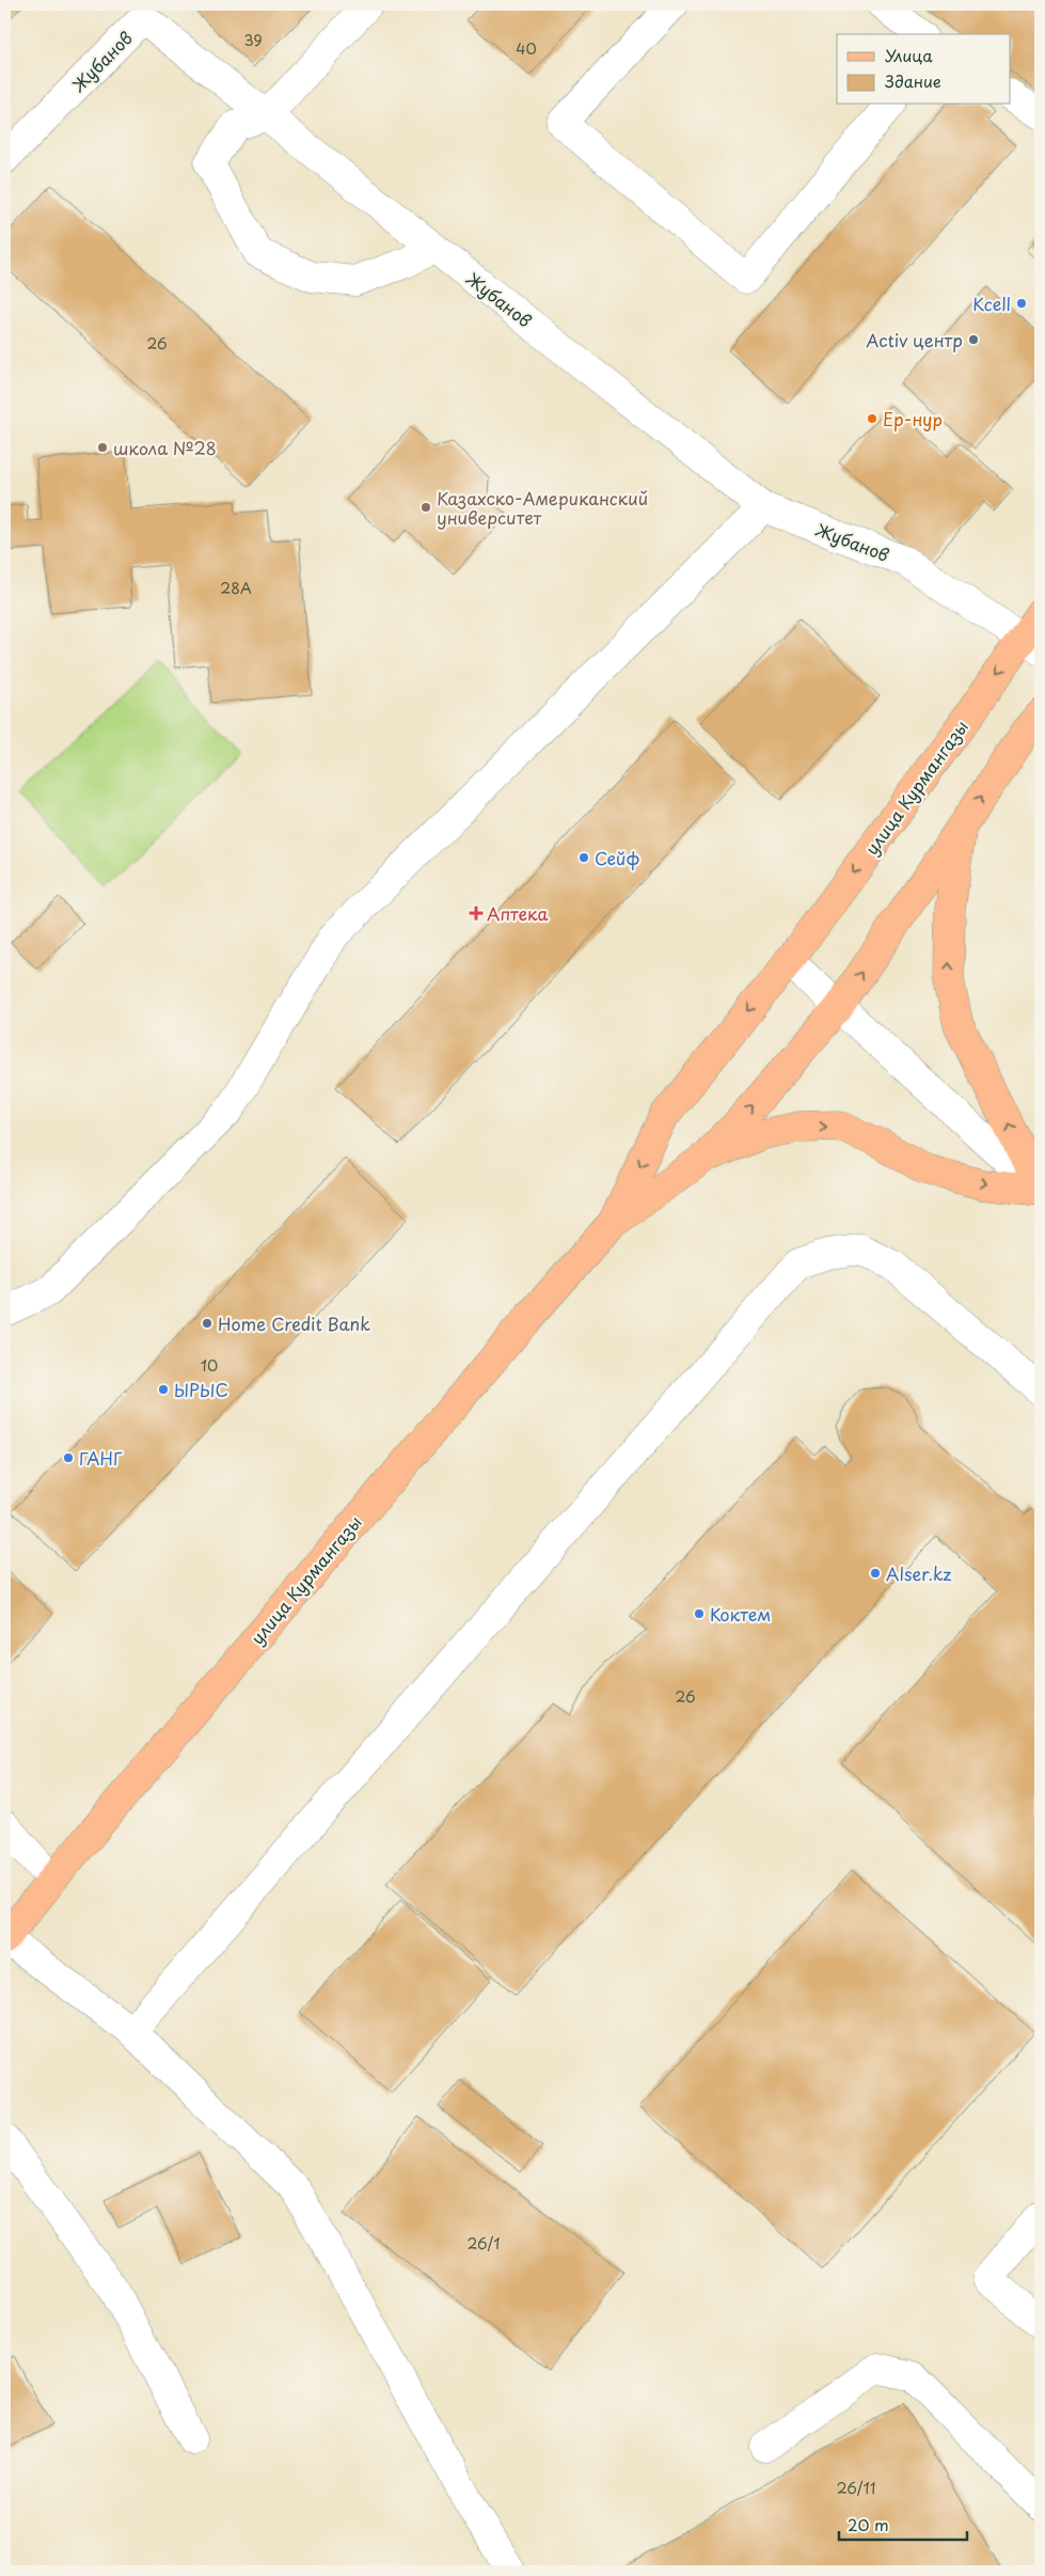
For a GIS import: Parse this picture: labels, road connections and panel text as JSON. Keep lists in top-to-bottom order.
{
  "streets": {
    "main road": ["улица Курмангазы"],
    "street": ["Жубанов"]
  },
  "crossings": [
    ["Жубанов", "улица Курмангазы"]
  ],
  "places": {
    "other": [
      "Kcell",
      "Activ центр",
      "Ер-нур",
      "школа №28",
      "Казахско-Американский университет",
      "Сейф",
      "Home Credit Bank",
      "ЫРЫС",
      "ГАНГ",
      "Alser.kz",
      "Коктем"
    ],
    "health": ["Аптека"]
  },
  "house_numbers": [
    "39",
    "40",
    "26",
    "28А",
    "10",
    "26",
    "26/1",
    "26/11"
  ],
  "legend": ["Улица", "Здание"],
  "scale_bar": "20 m"
}
